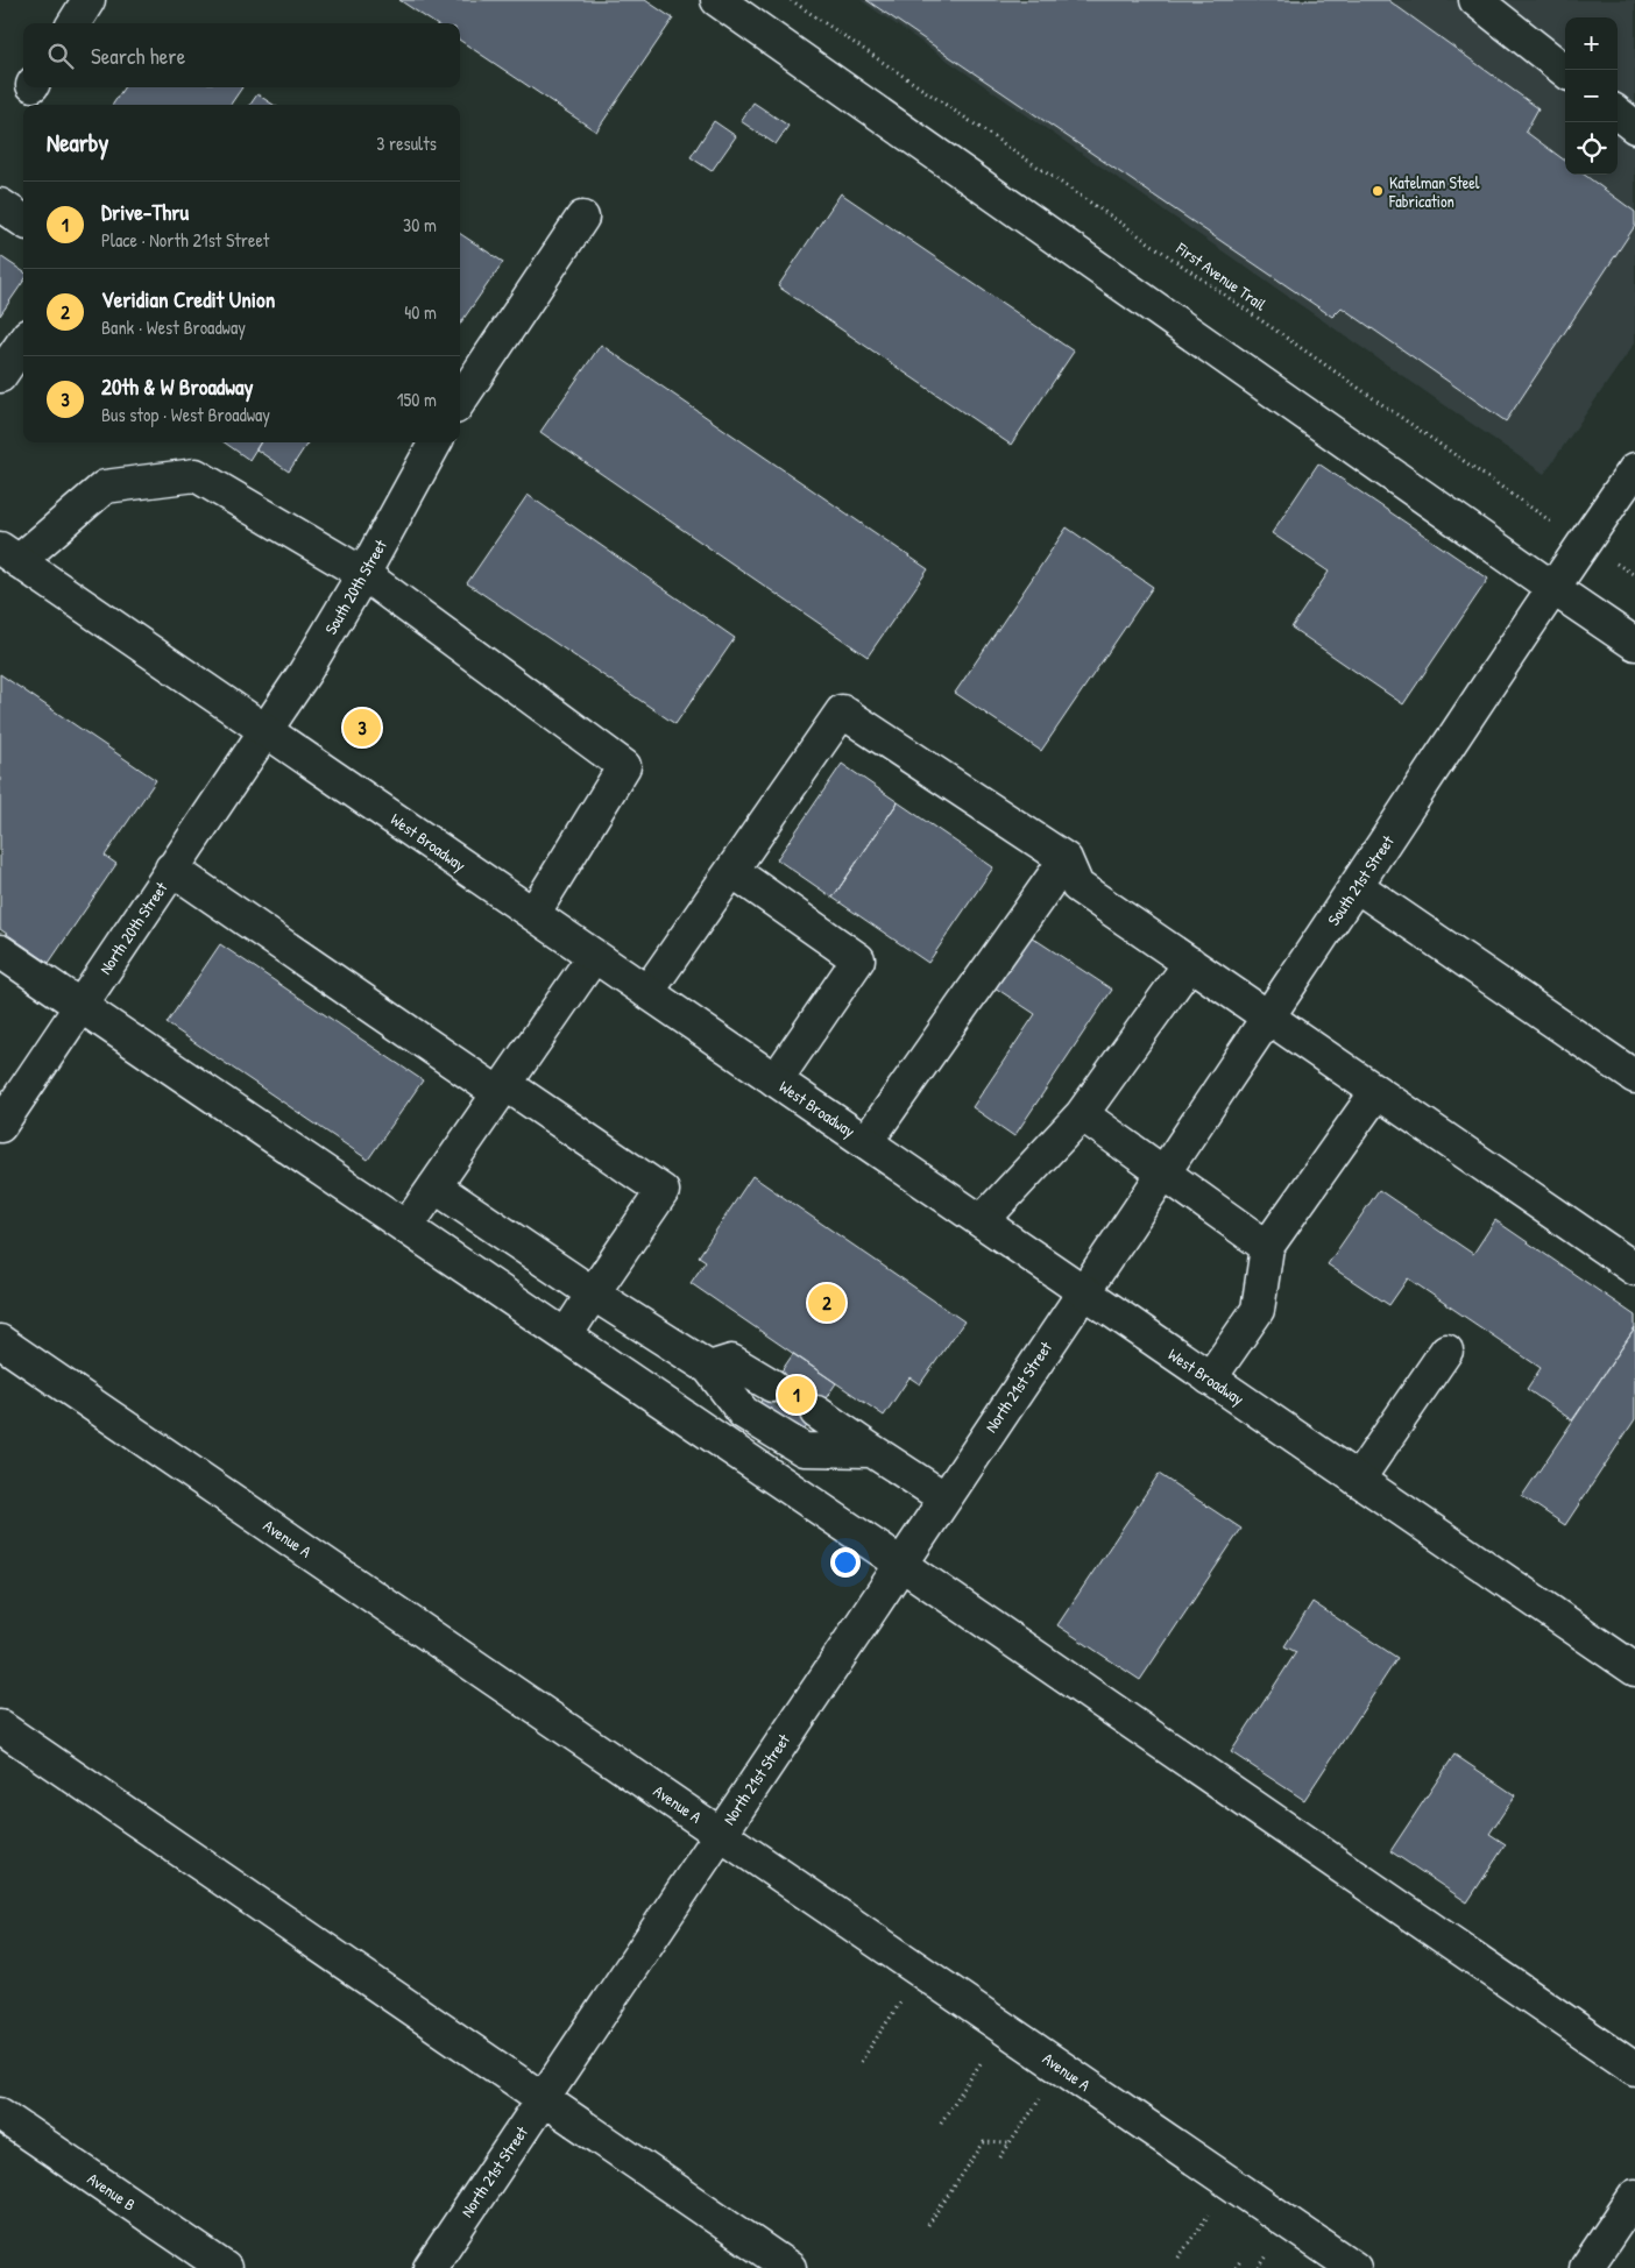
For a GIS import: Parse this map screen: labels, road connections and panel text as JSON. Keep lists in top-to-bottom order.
{
  "streets": {
    "street": [
      "South 20th Street",
      "West Broadway",
      "South 21st Street",
      "North 20th Street",
      "North 21st Street",
      "Avenue A",
      "Avenue B"
    ],
    "path": ["First Avenue Trail"]
  },
  "crossings": [
    ["First Avenue Trail", "South 21st Street"],
    ["South 20th Street", "West Broadway"],
    ["South 20th Street", "North 20th Street"],
    ["West Broadway", "South 21st Street"],
    ["West Broadway", "North 20th Street"],
    ["West Broadway", "North 21st Street"],
    ["South 21st Street", "North 21st Street"],
    ["North 21st Street", "Avenue A"]
  ],
  "places": ["Katelman Steel Fabrication"],
  "page": {
    "map_buttons": ["+", "−"],
    "search": "Search here",
    "heading": ["Nearby", "3 results"],
    "list": [
      {
        "mark": "1",
        "name": "Drive-Thru",
        "note": "Place · North 21st Street",
        "value": "30 m"
      },
      {
        "mark": "2",
        "name": "Veridian Credit Union",
        "note": "Bank · West Broadway",
        "value": "40 m"
      },
      {
        "mark": "3",
        "name": "20th & W Broadway",
        "note": "Bus stop · West Broadway",
        "value": "150 m"
      }
    ],
    "pins": ["3", "2", "1"]
  }
}
